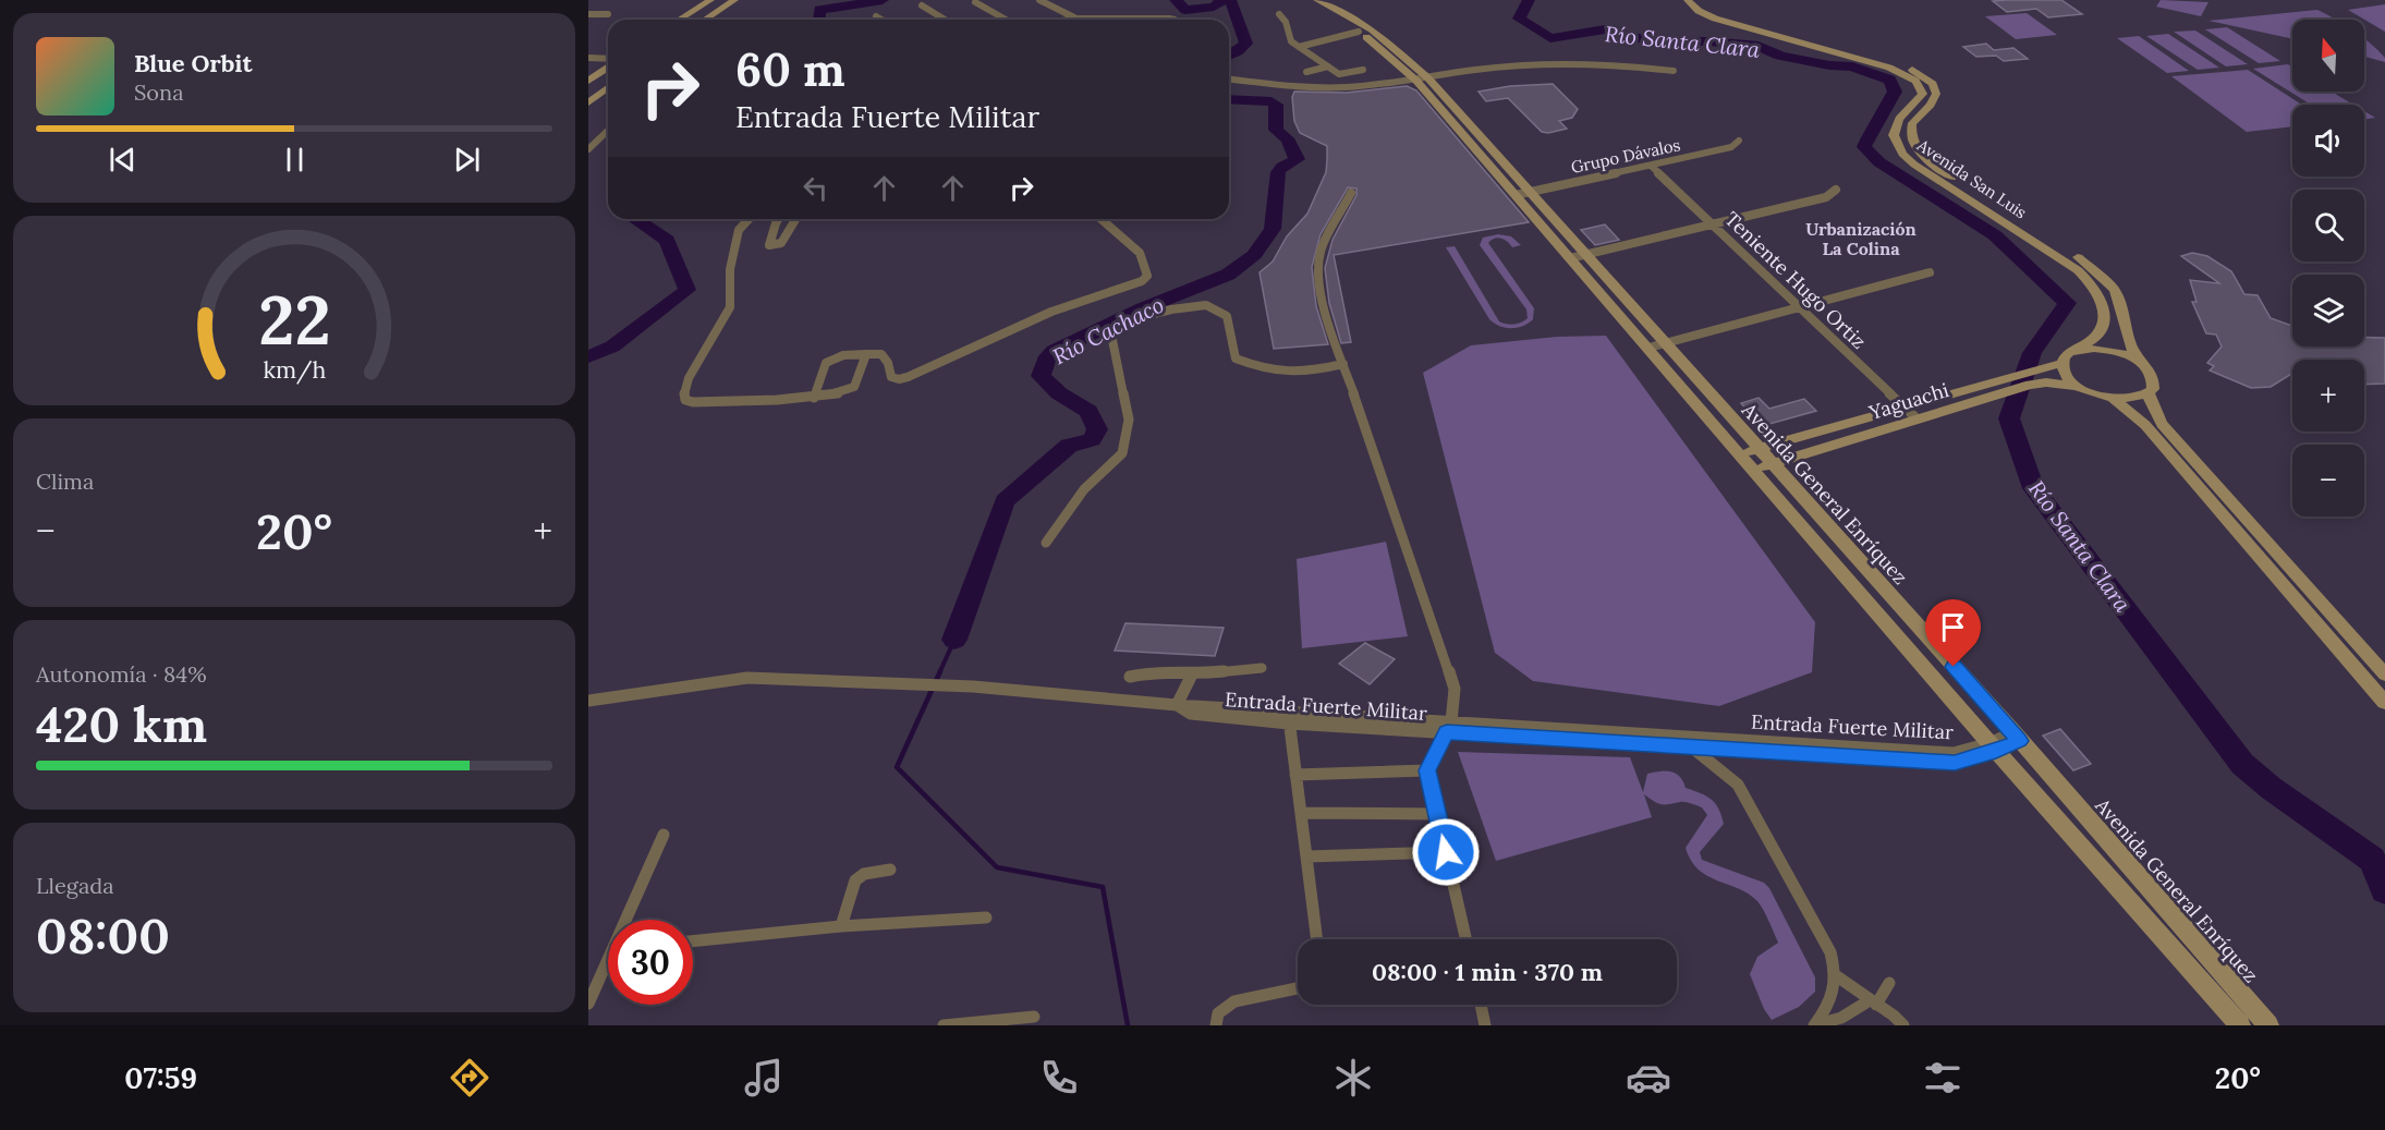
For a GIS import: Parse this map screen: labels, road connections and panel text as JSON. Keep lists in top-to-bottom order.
{
  "streets": {
    "street": [
      "Grupo Dávalos",
      "Avenida San Luis",
      "Teniente Hugo Ortiz",
      "Yaguachi",
      "Avenida General Enríquez",
      "Entrada Fuerte Militar"
    ]
  },
  "crossings": [
    ["Grupo Dávalos", "Teniente Hugo Ortiz"],
    ["Grupo Dávalos", "Avenida General Enríquez"],
    ["Avenida San Luis", "Yaguachi"],
    ["Teniente Hugo Ortiz", "Yaguachi"],
    ["Yaguachi", "Avenida General Enríquez"],
    ["Avenida General Enríquez", "Entrada Fuerte Militar"]
  ],
  "districts": ["Urbanización La Colina"],
  "water": ["Río Santa Clara", "Río Cachaco"],
  "north": "top",
  "page": {
    "map_buttons": ["+", "−"],
    "turn": ["60 m", "Entrada Fuerte Militar"],
    "song": ["Blue Orbit", "Sona"],
    "tile": [
      "Clima",
      ["Autonomía · 84%", "420 km"],
      ["Llegada", "08:00"]
    ],
    "heat": ["−", "20°", "+"],
    "limit": "30",
    "trip": "08:00 · 1 min · 370 m",
    "tabs": ["07:59", "20°"],
    "gauge": ["22", "km/h"]
  }
}
